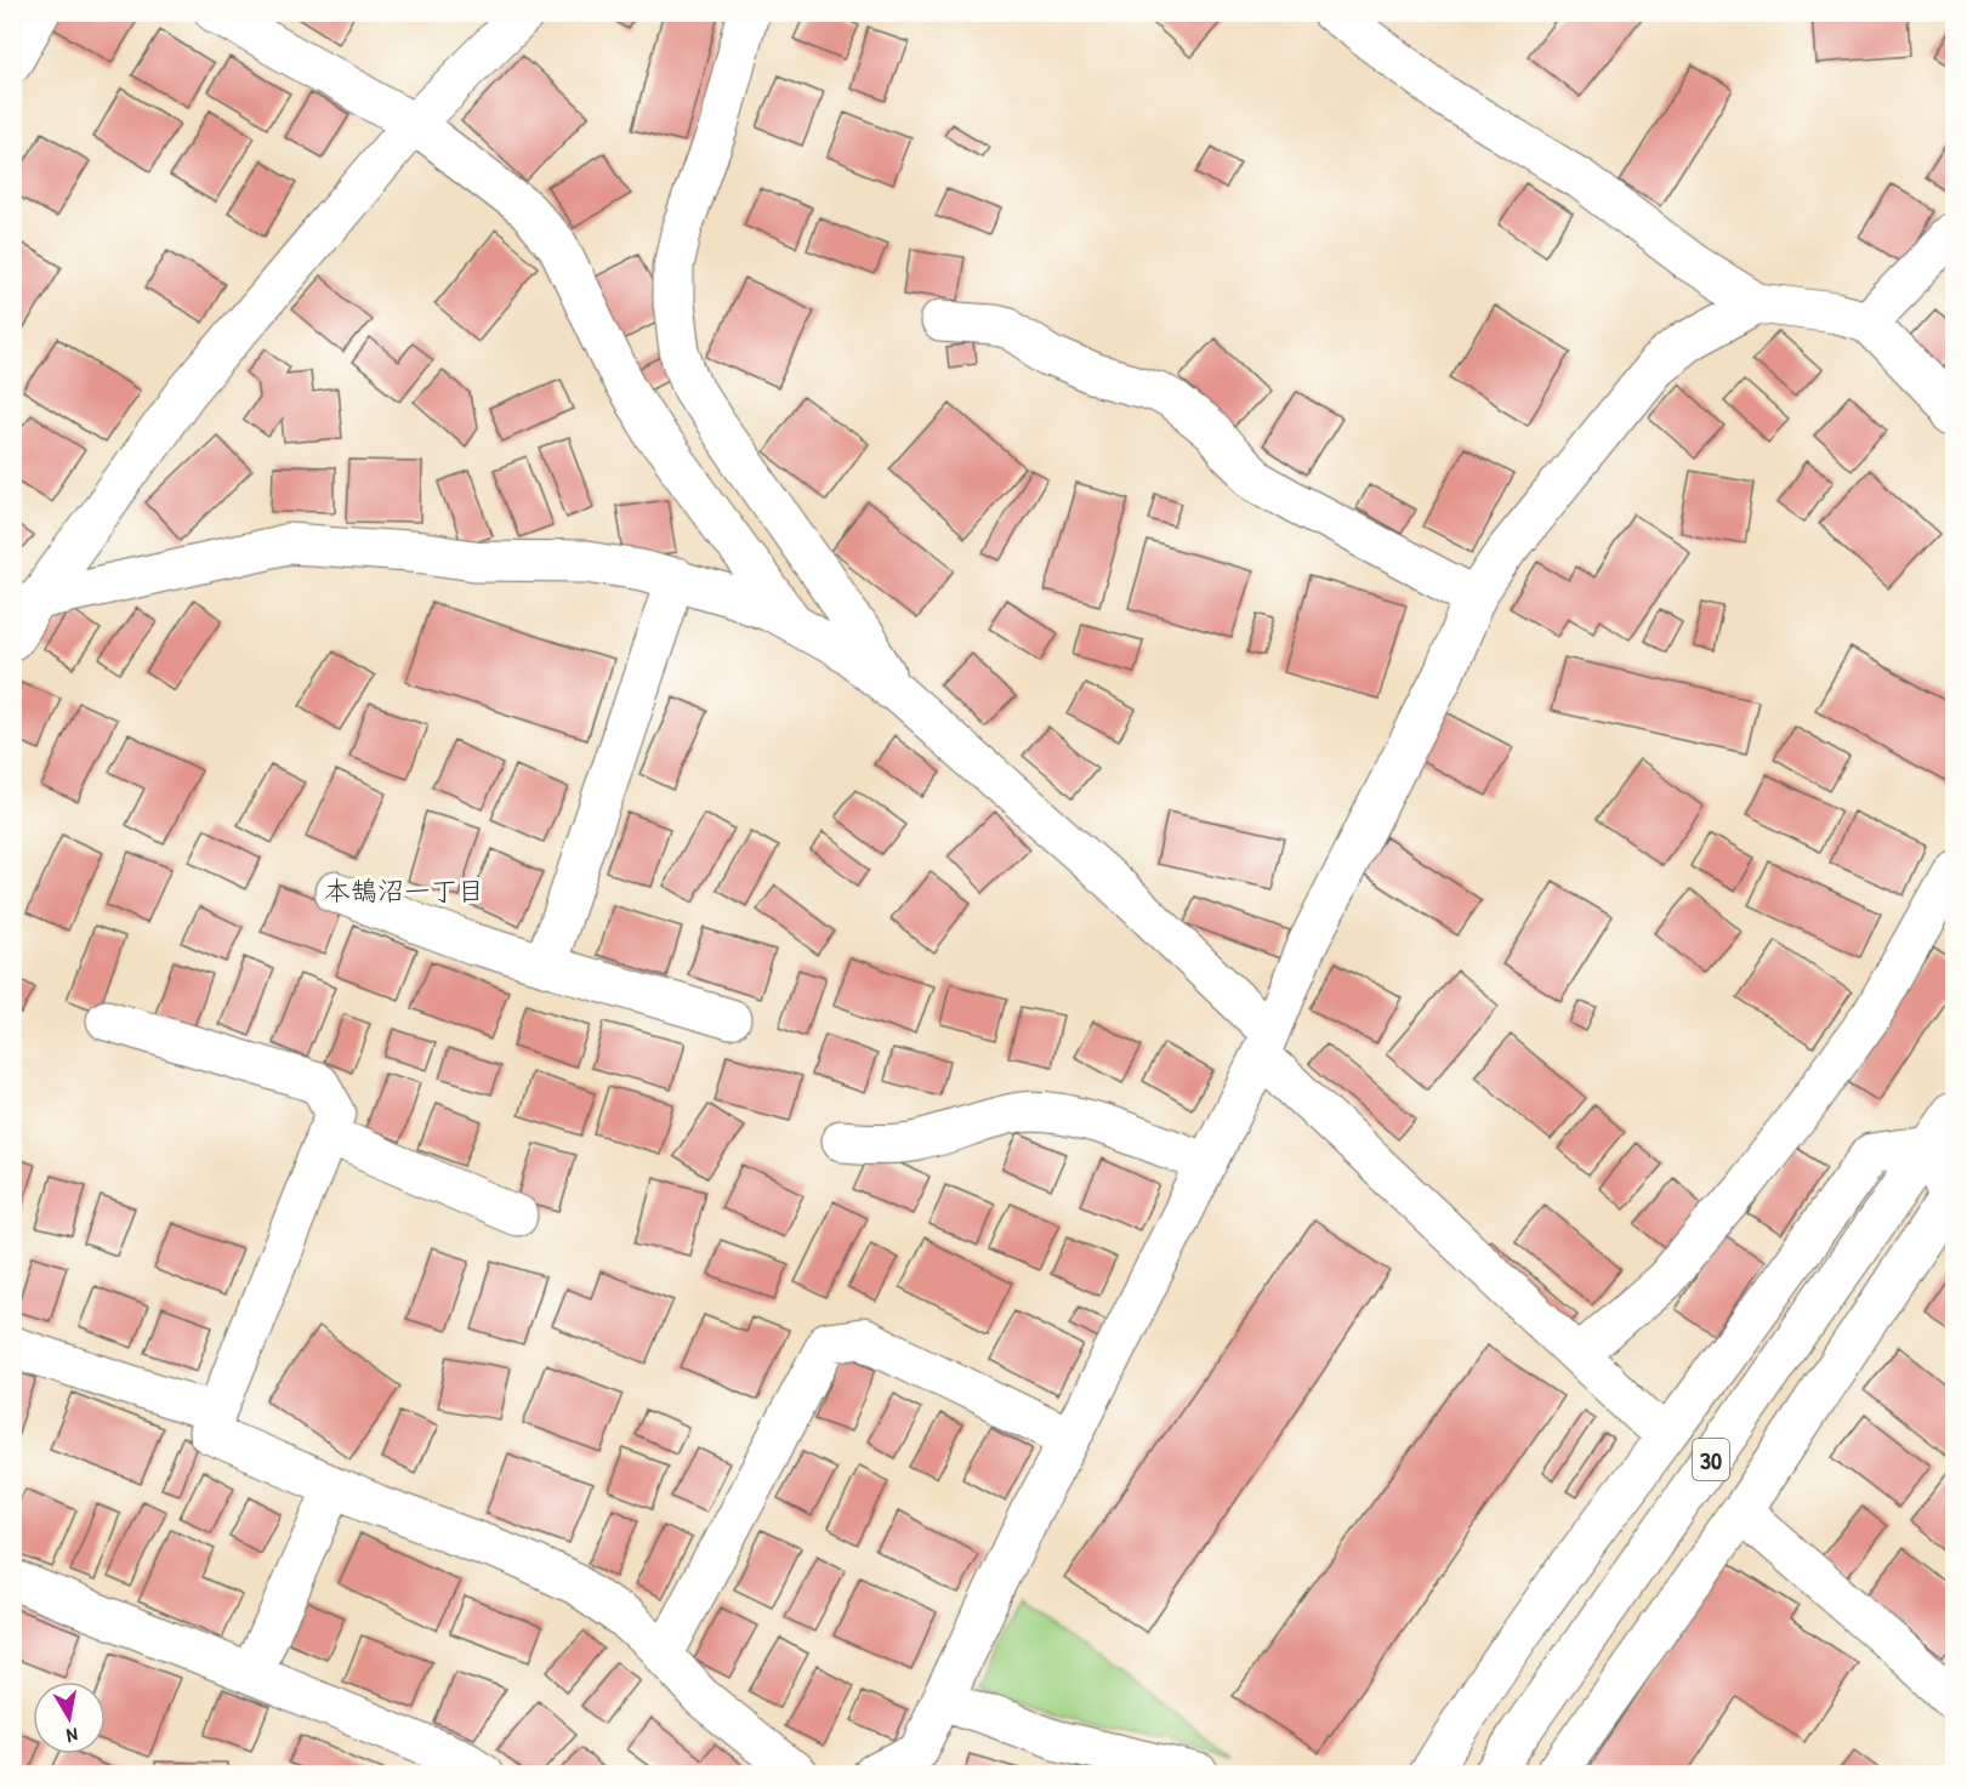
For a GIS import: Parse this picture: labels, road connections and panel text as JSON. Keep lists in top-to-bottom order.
{
  "streets": {
    "street": ["30"]
  },
  "districts": ["本鵠沼一丁目"],
  "north": "bottom"
}
